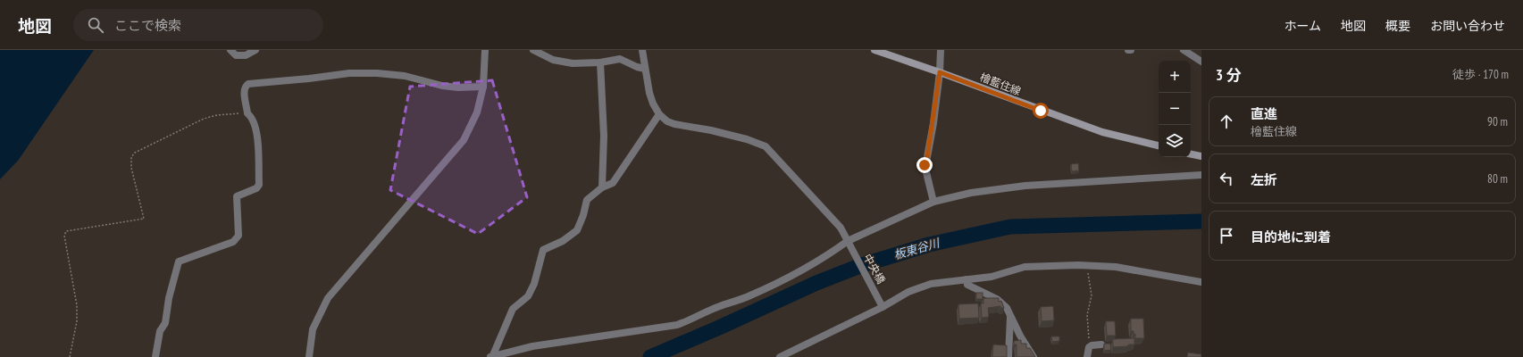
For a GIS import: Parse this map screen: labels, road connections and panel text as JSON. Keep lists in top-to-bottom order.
{
  "streets": {
    "main road": ["檜藍住線"],
    "street": ["中央橋"]
  },
  "water": ["板東谷川"],
  "page": {
    "header": "地図",
    "search": "ここで検索",
    "nav": [
      "ホーム",
      "地図",
      "概要",
      "お問い合わせ"
    ],
    "heading": ["3 分", "徒歩 · 170 m"],
    "map_buttons": ["+", "−"],
    "list": [
      ["直進", "檜藍住線", "90 m"],
      ["左折", "80 m"],
      "目的地に到着"
    ]
  }
}
